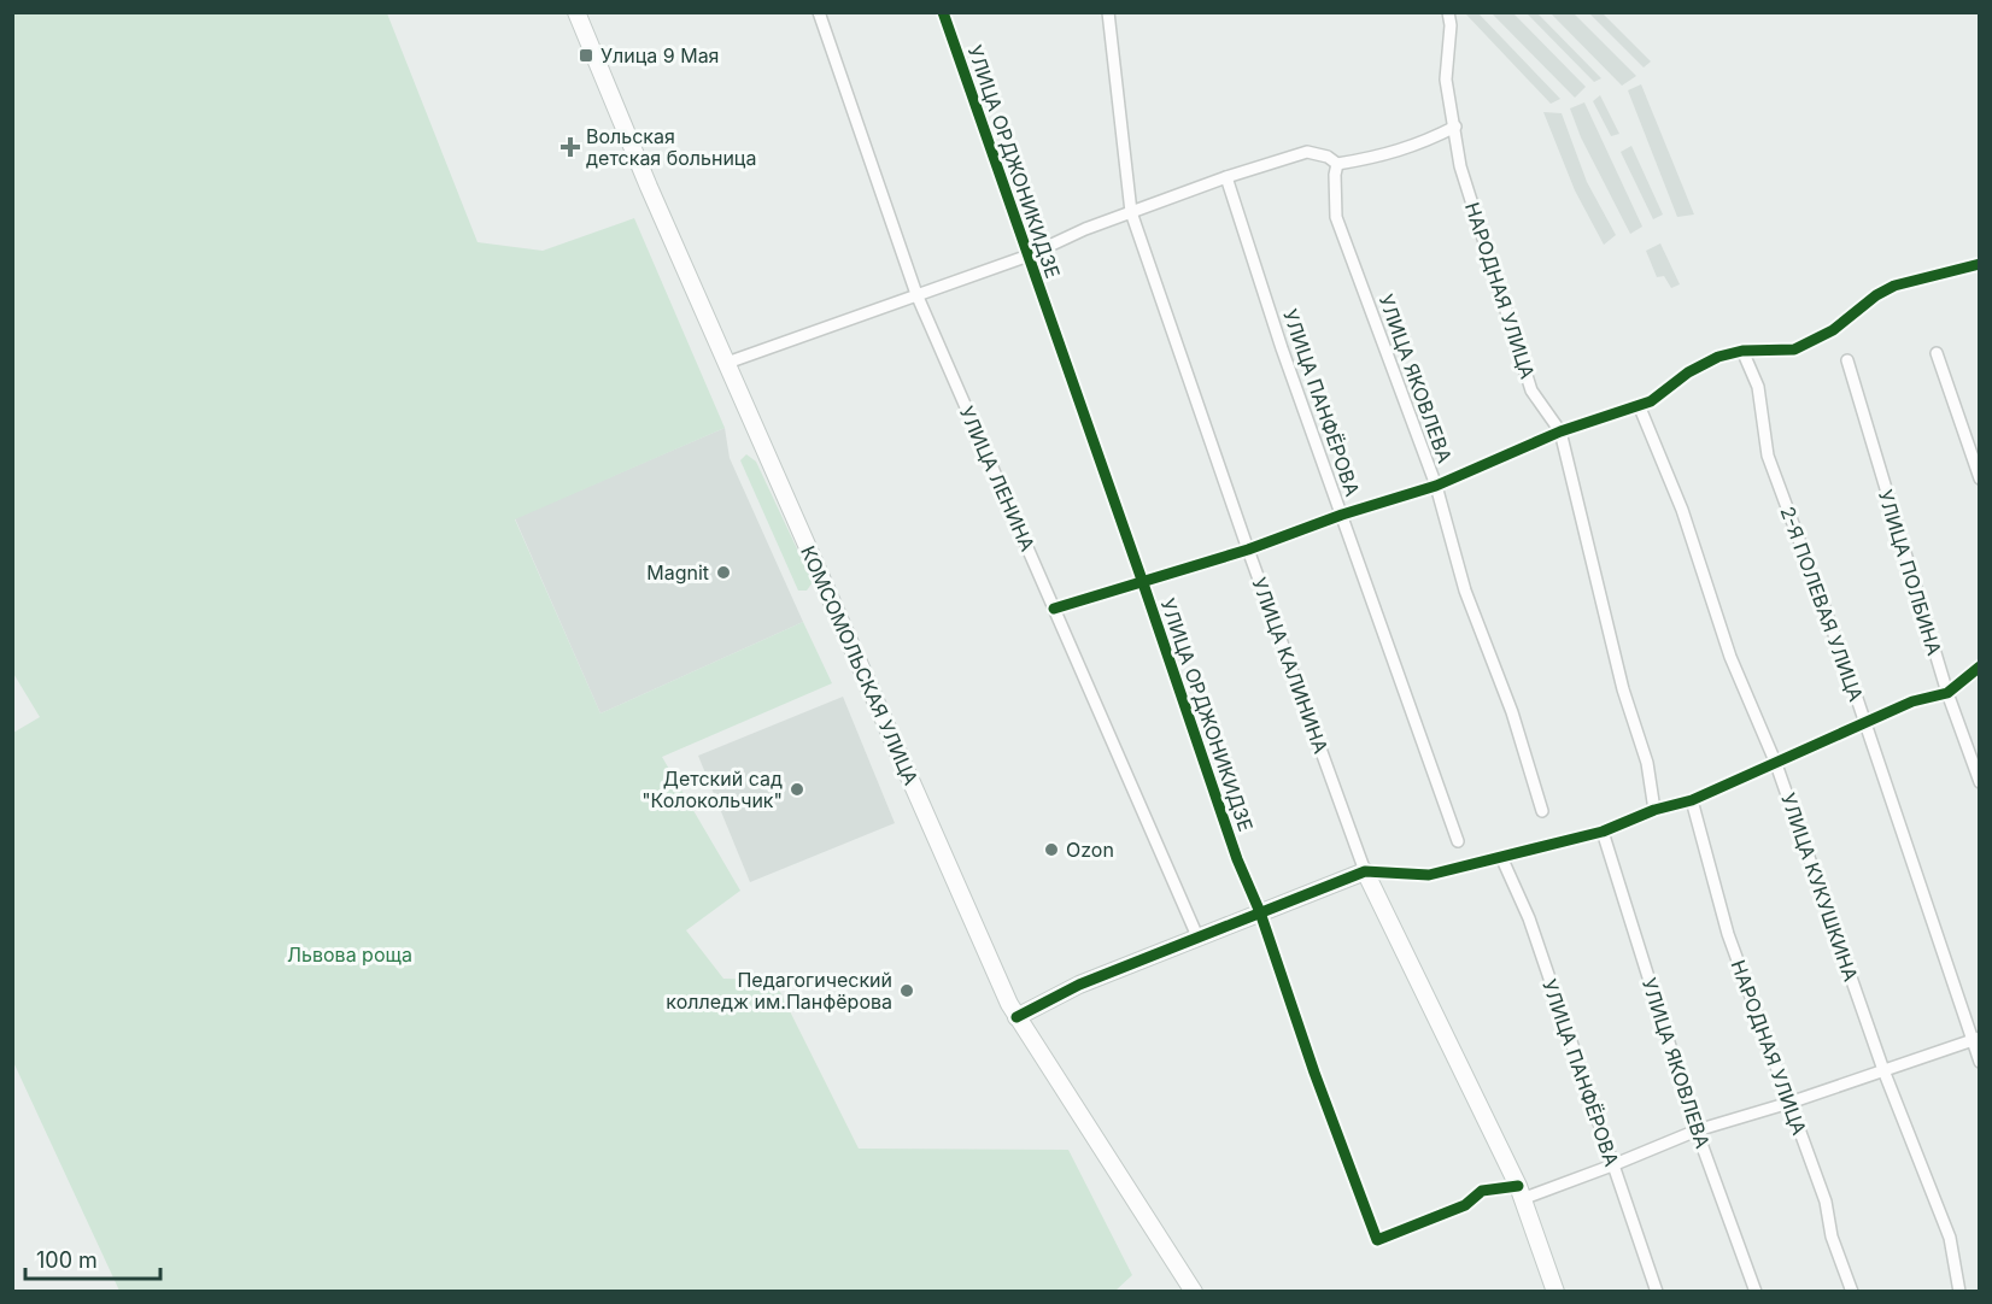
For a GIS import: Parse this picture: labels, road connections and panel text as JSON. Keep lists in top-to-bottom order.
{
  "streets": {
    "main road": ["КОМСОМОЛЬСКАЯ УЛИЦА", "УЛИЦА КАЛИНИНА"],
    "street": [
      "УЛИЦА ОРДЖОНИКИДЗЕ",
      "НАРОДНАЯ УЛИЦА",
      "УЛИЦА ЯКОВЛЕВА",
      "УЛИЦА ПАНФЁРОВА",
      "УЛИЦА ЛЕНИНА",
      "УЛИЦА ПОЛБИНА",
      "2-Я ПОЛЕВАЯ УЛИЦА",
      "УЛИЦА КУКУШКИНА"
    ]
  },
  "crossings": [
    ["УЛИЦА ОРДЖОНИКИДЗЕ", "УЛИЦА КАЛИНИНА"]
  ],
  "parks": ["Львова роща"],
  "places": {
    "transit": ["Улица 9 Мая"],
    "health": ["Вольская детская больница"],
    "other": [
      "Magnit",
      "Детский сад \"Колокольчик\"",
      "Ozon",
      "Педагогический колледж им.Панфёрова"
    ]
  },
  "scale_bar": "100 m"
}
